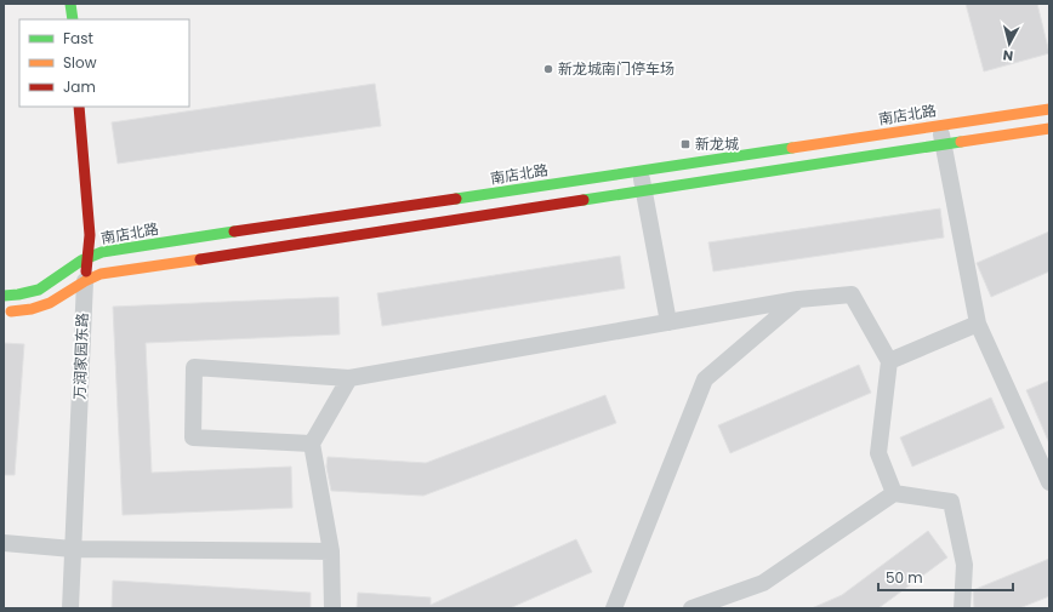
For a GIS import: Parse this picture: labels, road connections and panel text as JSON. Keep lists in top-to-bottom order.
{
  "streets": {
    "main road": ["南店北路", "万润家园东路"]
  },
  "crossings": [
    ["南店北路", "万润家园东路"]
  ],
  "places": {
    "other": ["新龙城南门停车场"],
    "transit": ["新龙城"]
  },
  "legend": ["Fast", "Slow", "Jam"],
  "scale_bar": "50 m",
  "north": "bottom"
}
